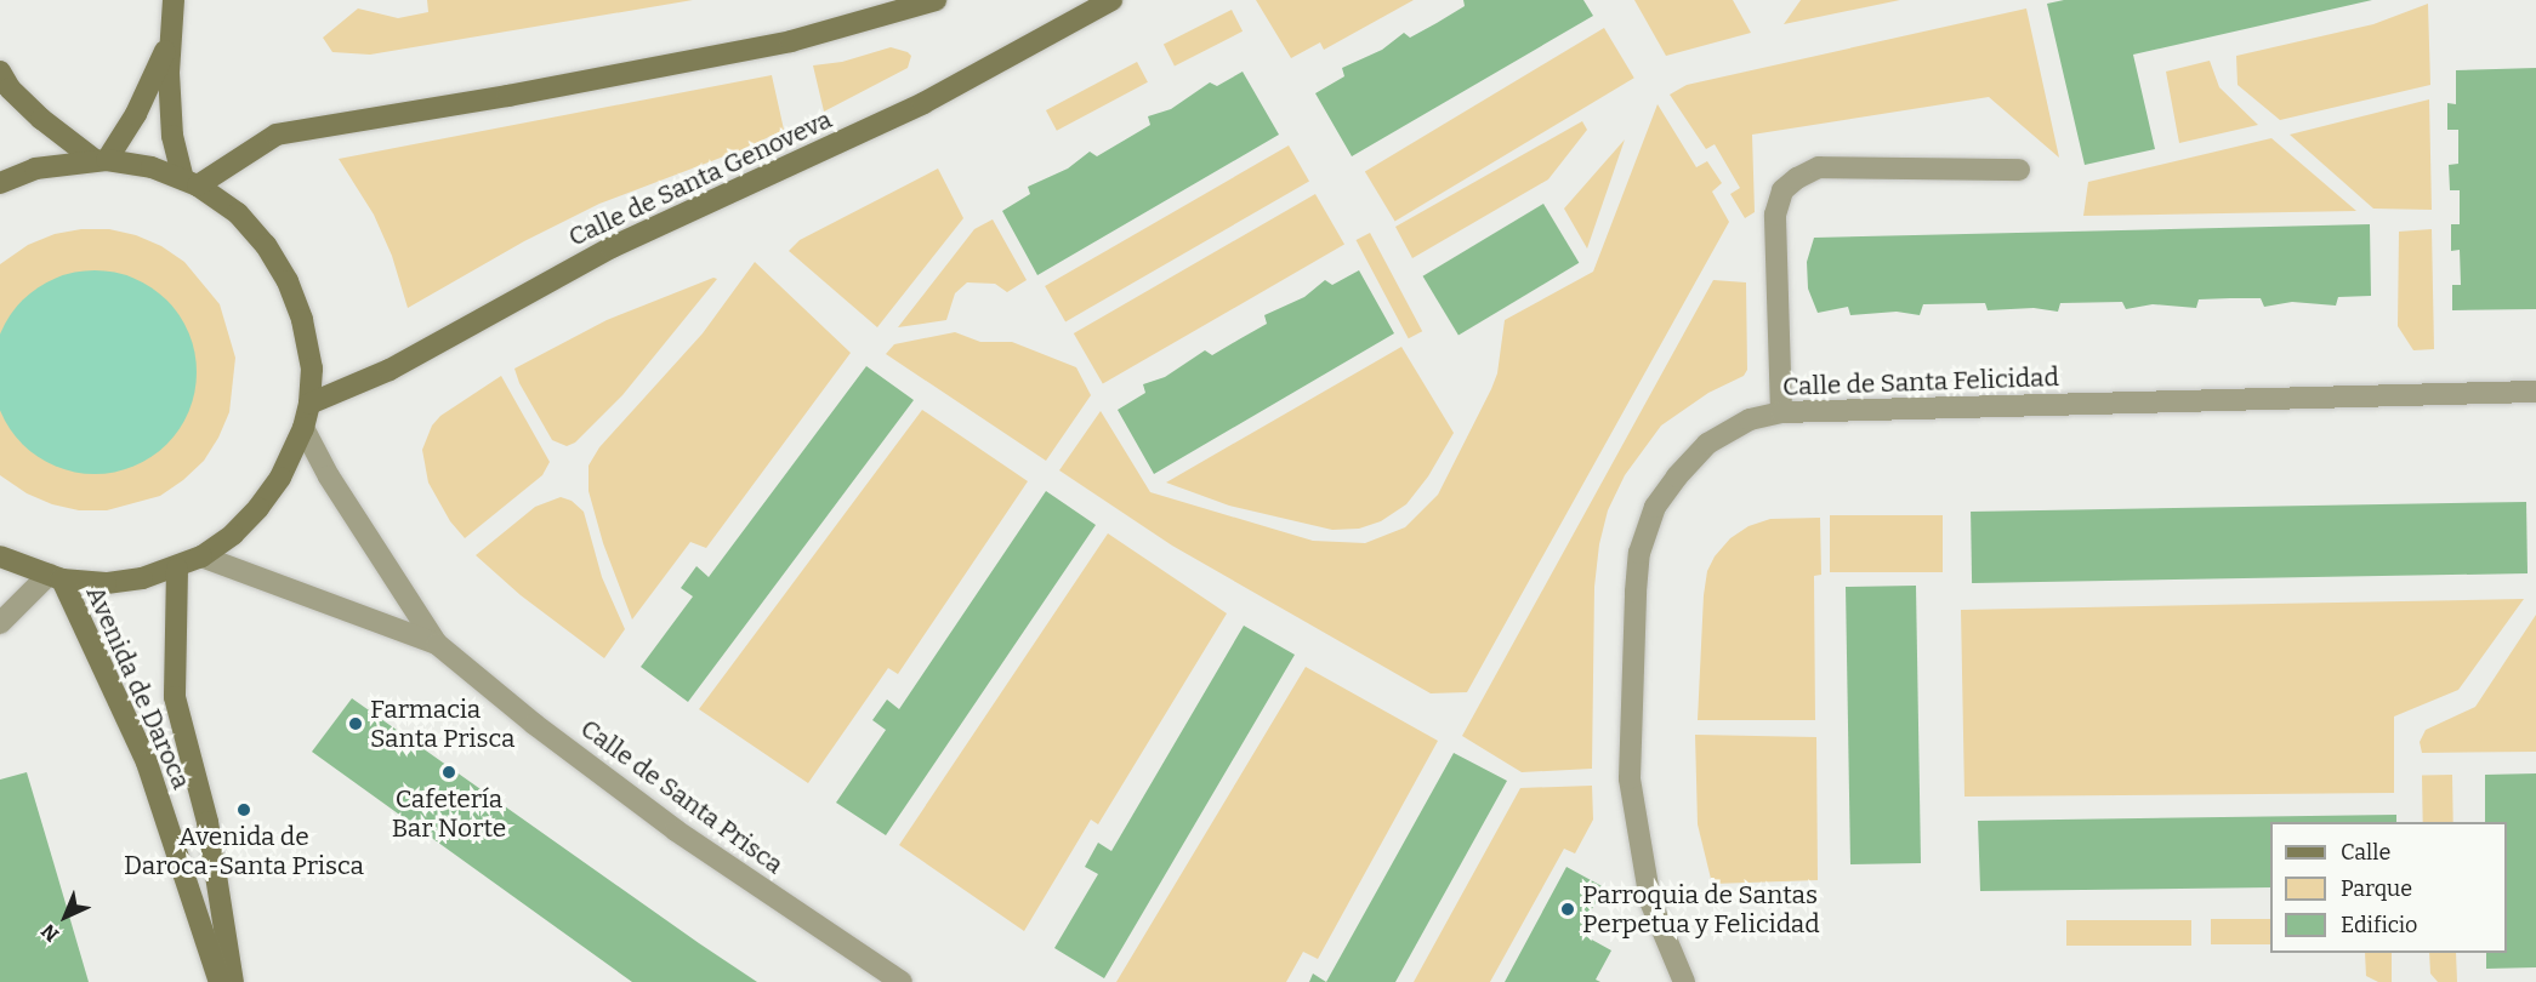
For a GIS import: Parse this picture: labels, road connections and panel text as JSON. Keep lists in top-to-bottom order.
{
  "streets": {
    "street": [
      "Calle de Santa Genoveva",
      "Calle de Santa Felicidad",
      "Avenida de Daroca",
      "Calle de Santa Prisca"
    ]
  },
  "places": [
    "Farmacia Santa Prisca",
    "Cafetería Bar Norte",
    "Avenida de Daroca-Santa Prisca",
    "Parroquia de Santas Perpetua y Felicidad"
  ],
  "legend": ["Calle", "Parque", "Edificio"],
  "north": "bottom left"
}
